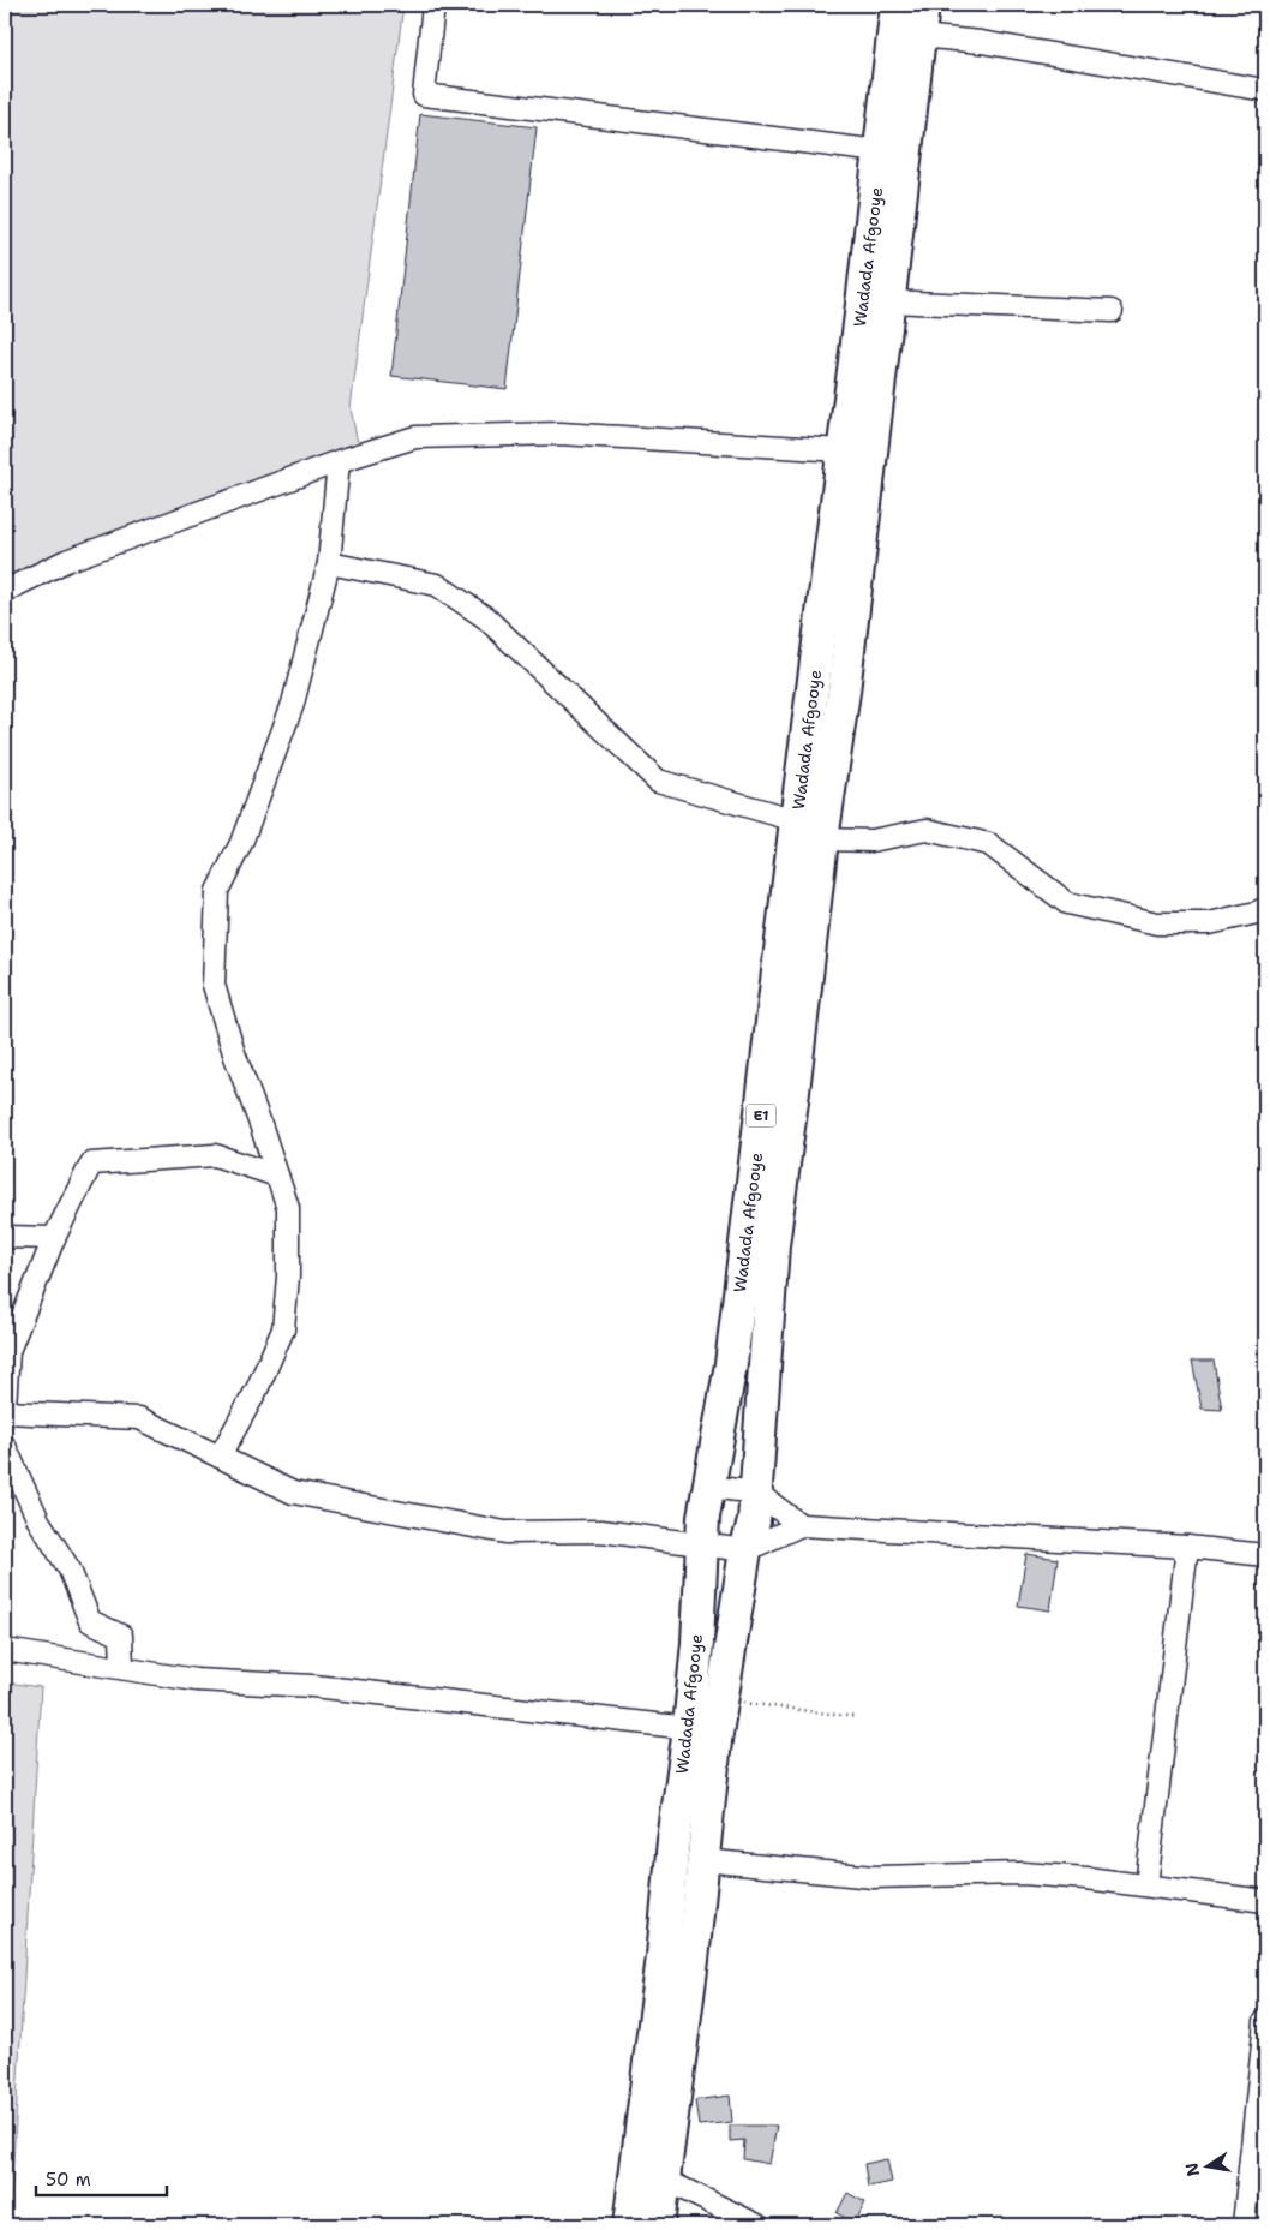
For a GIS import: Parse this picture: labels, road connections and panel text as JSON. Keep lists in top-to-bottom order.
{
  "streets": {
    "highway": ["Wadada Afgooye", "E1"]
  },
  "scale_bar": "50 m",
  "north": "left"
}
